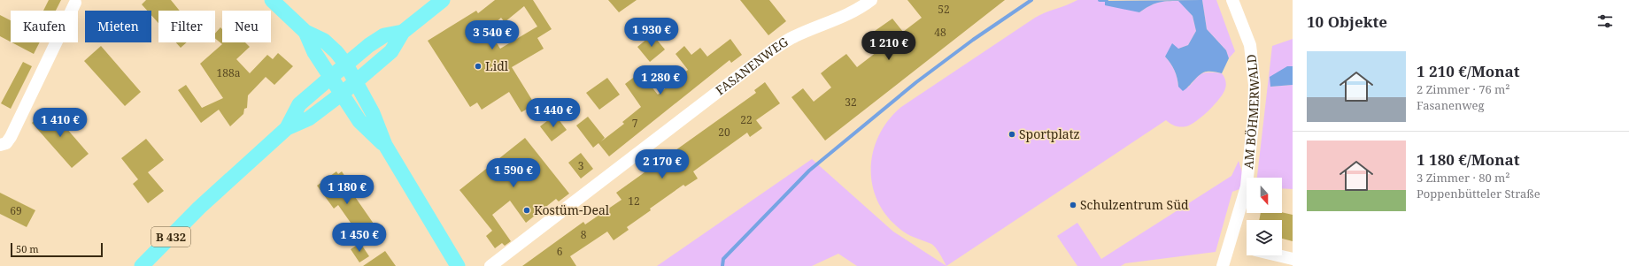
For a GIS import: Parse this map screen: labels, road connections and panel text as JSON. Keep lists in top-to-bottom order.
{
  "streets": {
    "main road": ["B 432"],
    "street": ["FASANENWEG", "AM BÖHMERWALD"]
  },
  "places": [
    "Lidl",
    "Sportplatz",
    "Schulzentrum Süd",
    "Kostüm-Deal"
  ],
  "house_numbers": [
    "52",
    "48",
    "188a",
    "32",
    "22",
    "7",
    "20",
    "3",
    "12",
    "69",
    "8",
    "6"
  ],
  "scale_bar": "50 m",
  "north": "bottom",
  "page": {
    "heading": "10 Objekte",
    "chip": [
      "Kaufen",
      "Mieten",
      "Filter",
      "Neu"
    ],
    "price": [
      "1 930 €",
      "3 540 €",
      "1 210 €",
      "1 280 €",
      "1 440 €",
      "1 410 €",
      "2 170 €",
      "1 590 €",
      "1 180 €",
      "1 450 €"
    ],
    "list": [
      {
        "name": "1 210 €/Monat",
        "note": "2 Zimmer · 76 m² · Fasanenweg"
      },
      {
        "name": "1 180 €/Monat",
        "note": "3 Zimmer · 80 m² · Poppenbütteler Straße"
      }
    ],
    "scale": "50 m"
  }
}
